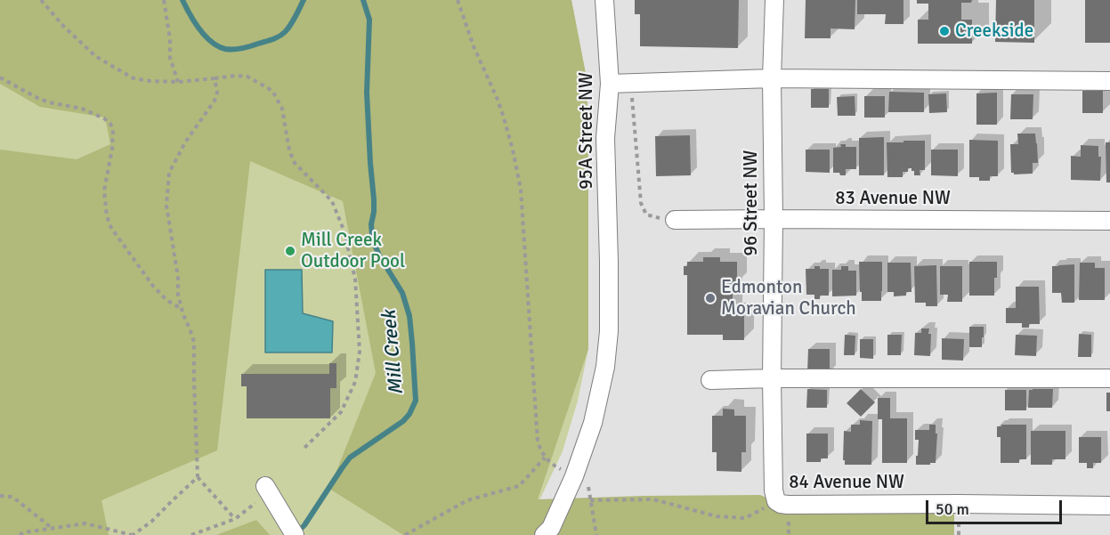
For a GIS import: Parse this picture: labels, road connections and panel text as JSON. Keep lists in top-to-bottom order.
{
  "streets": {
    "street": [
      "95A Street NW",
      "83 Avenue NW",
      "96 Street NW",
      "84 Avenue NW"
    ]
  },
  "crossings": [
    ["83 Avenue NW", "96 Street NW"],
    ["96 Street NW", "84 Avenue NW"]
  ],
  "water": ["Mill Creek"],
  "places": ["Creekside", "Mill Creek Outdoor Pool", "Edmonton Moravian Church"],
  "scale_bar": "50 m"
}
